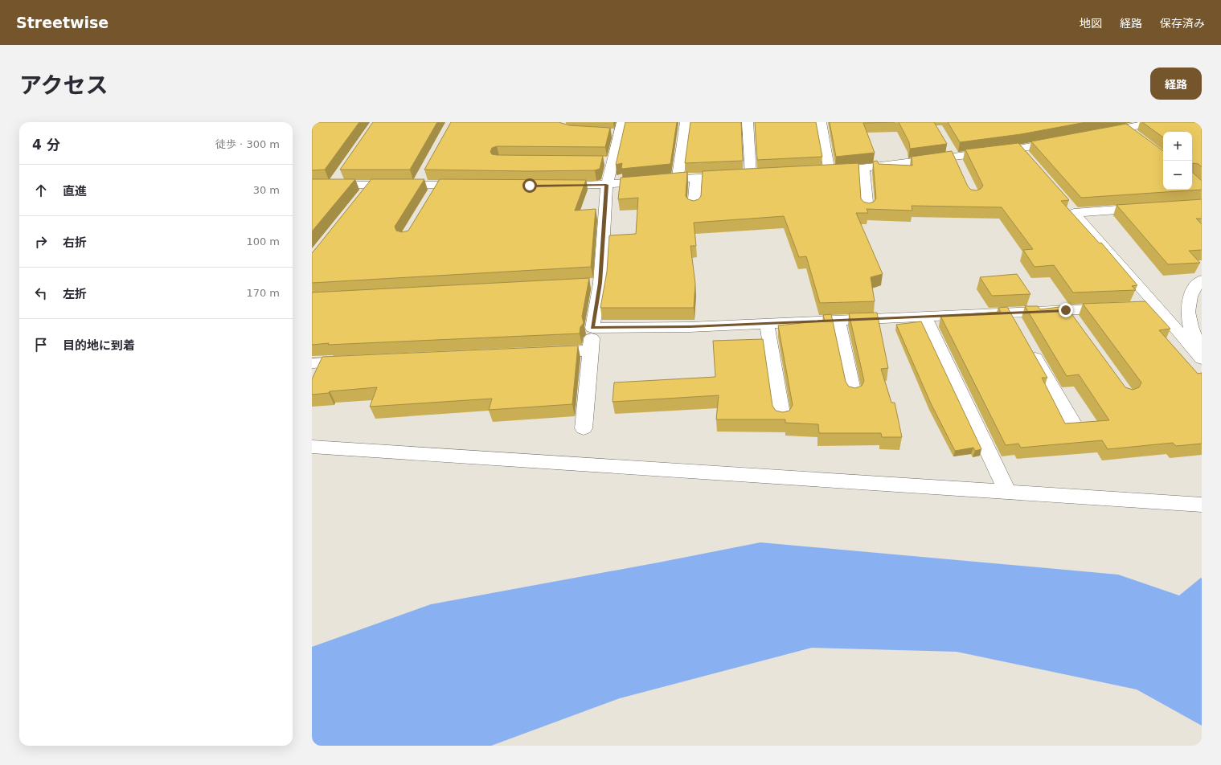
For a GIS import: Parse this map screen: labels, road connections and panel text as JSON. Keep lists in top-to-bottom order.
{
  "page": {
    "header": "Streetwise",
    "nav": ["地図", "経路", "保存済み"],
    "title": "アクセス",
    "buttons": "経路",
    "heading": ["4 分", "徒歩 · 300 m"],
    "map_buttons": ["+", "−"],
    "list": [
      ["直進", "30 m"],
      ["右折", "100 m"],
      ["左折", "170 m"],
      "目的地に到着"
    ]
  }
}
